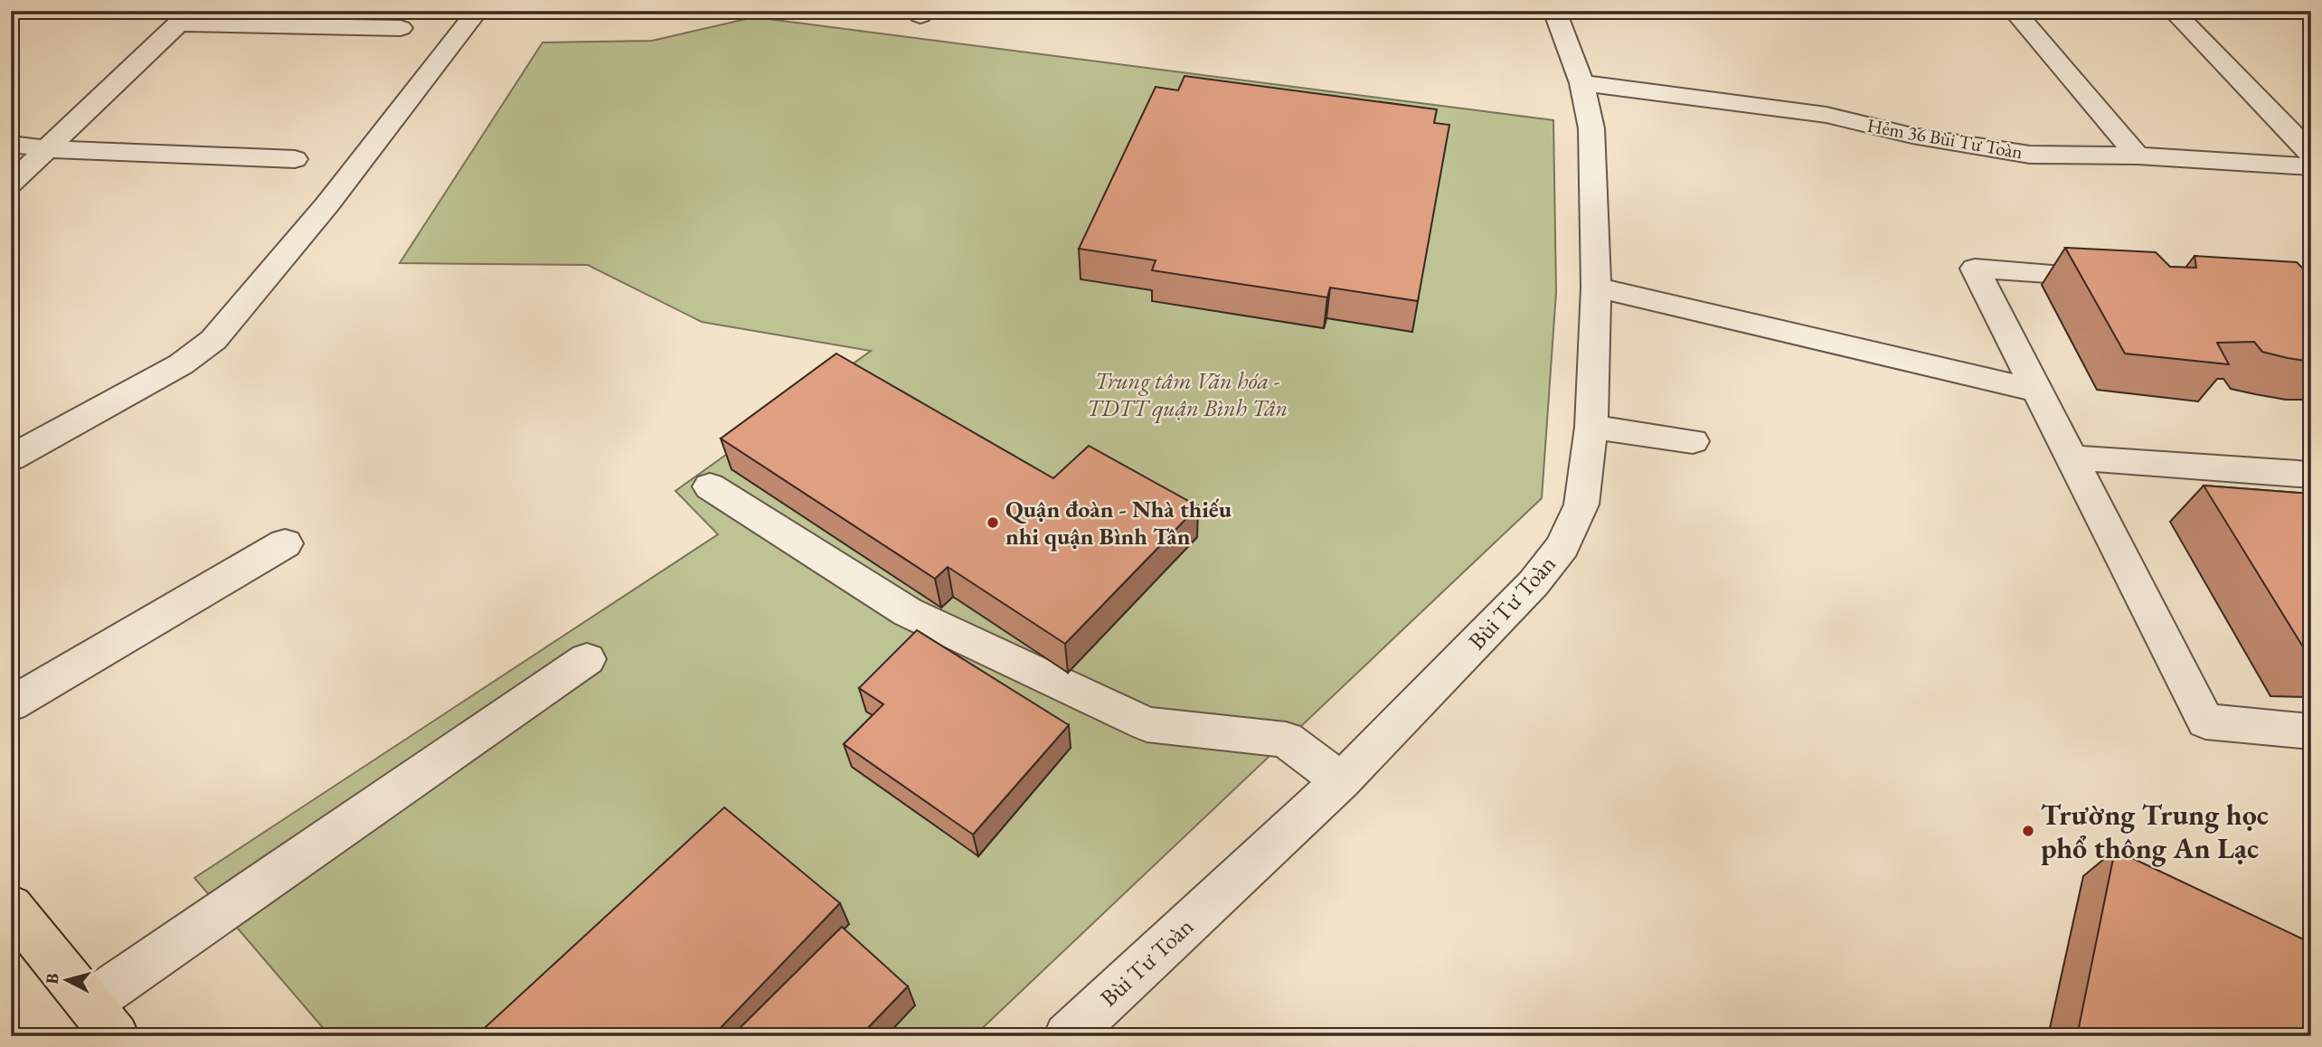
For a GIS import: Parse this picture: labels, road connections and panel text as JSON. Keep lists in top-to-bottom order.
{
  "streets": {
    "street": ["Hẻm 36 Bùi Tư Toàn", "Bùi Tư Toàn"]
  },
  "crossings": [
    ["Hẻm 36 Bùi Tư Toàn", "Bùi Tư Toàn"]
  ],
  "parks": ["Trung tâm Văn hóa - TDTT quận Bình Tân"],
  "places": ["Quận đoàn - Nhà thiếu nhi quận Bình Tân", "Trường Trung học phổ thông An Lạc"],
  "north": "left"
}
